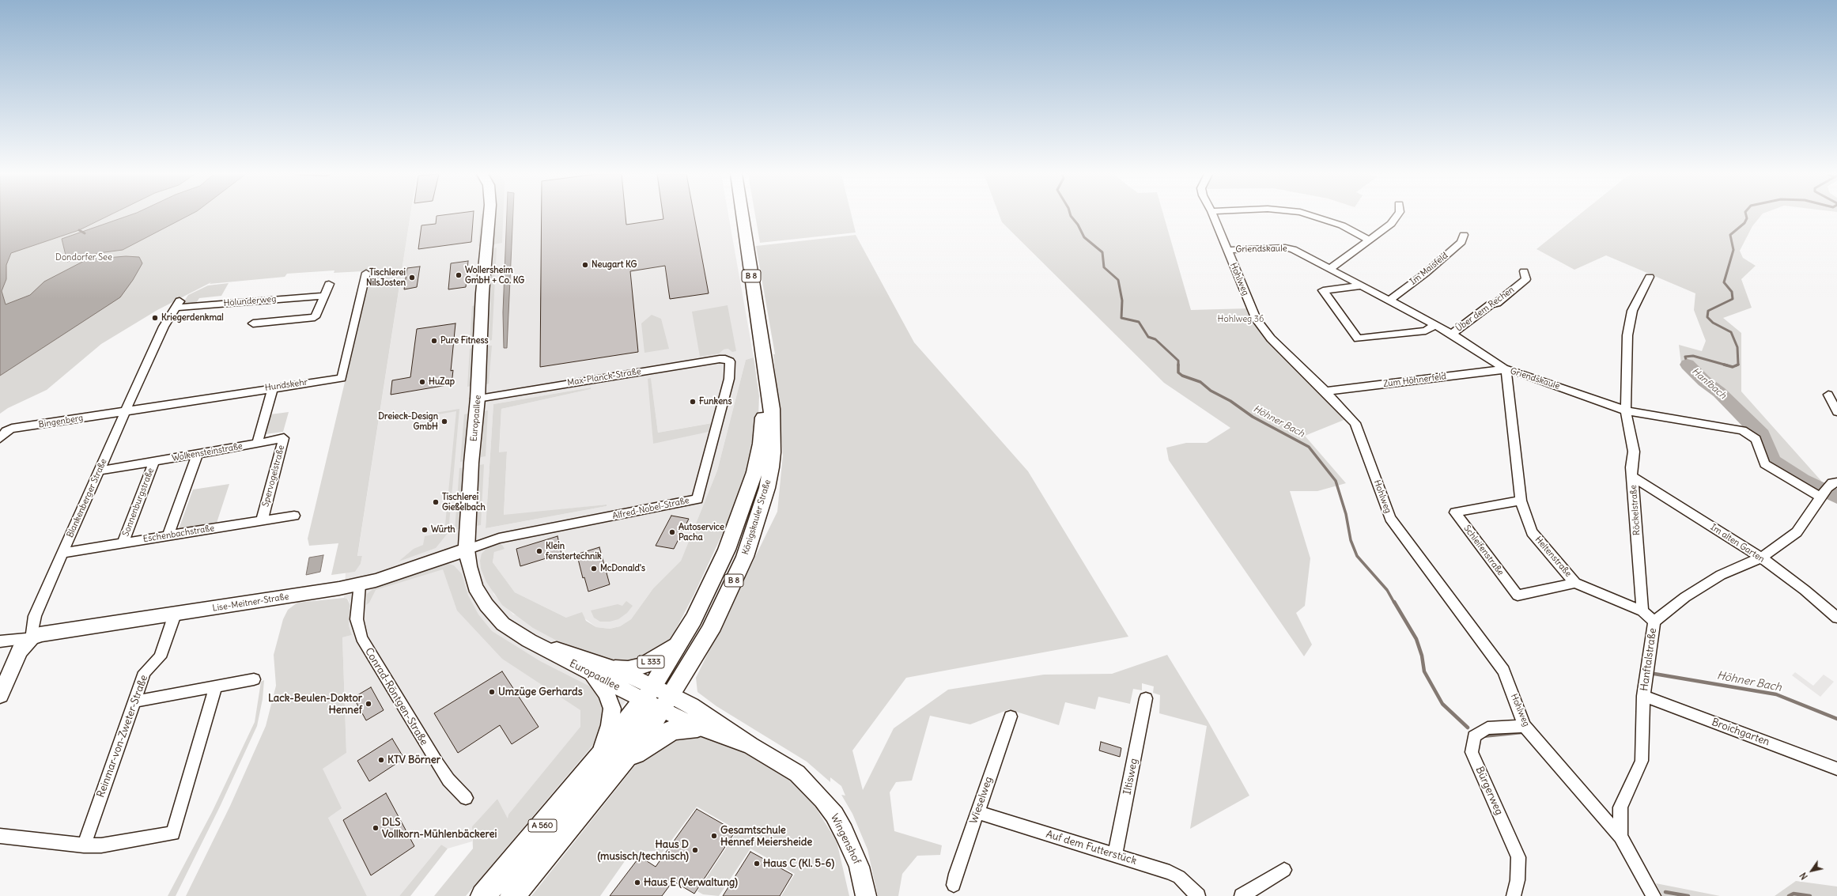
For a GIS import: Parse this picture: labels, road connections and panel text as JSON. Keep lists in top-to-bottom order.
{
  "streets": {
    "highway": ["A 560"],
    "main road": [
      "B 8",
      "Europaallee",
      "Königskauler Straße",
      "Lise-Meitner-Straße",
      "L 333",
      "Wingenshof"
    ],
    "street": [
      "Griendskaule",
      "Im Maisfeld",
      "Hohlweg",
      "Holunderweg",
      "Über dem Rechen",
      "Max-Planck-Straße",
      "Zum Höhnerfeld",
      "Hundskehr",
      "Bingenberg",
      "Wolkensteinstraße",
      "Spervogelstraße",
      "Blankenberger Straße",
      "Sonnenburgstraße",
      "Alfred-Nobel-Straße",
      "Röckelstraße",
      "Eschenbachstraße",
      "Im alten Garten",
      "Schleifenstraße",
      "Heltenstraße",
      "Hanftalstraße",
      "Conrad-Röntgen-Straße",
      "Broichgarten",
      "Reinmar-von-Zweter-Straße",
      "Iltisweg",
      "Bürgerweg",
      "Wieselweg",
      "Auf dem Futterstück"
    ]
  },
  "crossings": [
    ["Griendskaule", "Im Maisfeld"],
    ["Griendskaule", "Hohlweg"],
    ["Griendskaule", "Über dem Rechen"],
    ["Griendskaule", "Zum Höhnerfeld"],
    ["Griendskaule", "Röckelstraße"],
    ["Griendskaule", "Heltenstraße"],
    ["Griendskaule", "Hanftalstraße"],
    ["B 8", "Europaallee"],
    ["B 8", "Königskauler Straße"],
    ["B 8", "L 333"],
    ["B 8", "A 560"],
    ["B 8", "Wingenshof"],
    ["Hohlweg", "Zum Höhnerfeld"],
    ["Hohlweg", "Hanftalstraße"],
    ["Hohlweg", "Bürgerweg"],
    ["Holunderweg", "Blankenberger Straße"],
    ["Max-Planck-Straße", "Europaallee"],
    ["Max-Planck-Straße", "Alfred-Nobel-Straße"],
    ["Zum Höhnerfeld", "Heltenstraße"],
    ["Hundskehr", "Bingenberg"],
    ["Hundskehr", "Blankenberger Straße"],
    ["Europaallee", "Alfred-Nobel-Straße"],
    ["Europaallee", "Königskauler Straße"],
    ["Europaallee", "Lise-Meitner-Straße"],
    ["Europaallee", "L 333"],
    ["Europaallee", "A 560"],
    ["Europaallee", "Wingenshof"],
    ["Bingenberg", "Blankenberger Straße"],
    ["Wolkensteinstraße", "Spervogelstraße"],
    ["Wolkensteinstraße", "Blankenberger Straße"],
    ["Wolkensteinstraße", "Sonnenburgstraße"],
    ["Spervogelstraße", "Eschenbachstraße"],
    ["Blankenberger Straße", "Eschenbachstraße"],
    ["Blankenberger Straße", "Lise-Meitner-Straße"],
    ["Sonnenburgstraße", "Eschenbachstraße"],
    ["Alfred-Nobel-Straße", "Lise-Meitner-Straße"],
    ["Röckelstraße", "Im alten Garten"],
    ["Röckelstraße", "Heltenstraße"],
    ["Röckelstraße", "Hanftalstraße"],
    ["Königskauler Straße", "L 333"],
    ["Königskauler Straße", "A 560"],
    ["Königskauler Straße", "Wingenshof"],
    ["Im alten Garten", "Hanftalstraße"],
    ["Schleifenstraße", "Heltenstraße"],
    ["Heltenstraße", "Hanftalstraße"],
    ["Lise-Meitner-Straße", "Conrad-Röntgen-Straße"],
    ["Lise-Meitner-Straße", "Reinmar-von-Zweter-Straße"],
    ["Hanftalstraße", "Broichgarten"],
    ["Iltisweg", "Auf dem Futterstück"],
    ["Wieselweg", "Auf dem Futterstück"],
    ["A 560", "Wingenshof"]
  ],
  "water": ["Hanfbach", "Höhner Bach"],
  "parks": ["Dondorfer See", "Hohlweg 36"],
  "places": [
    "Neugart KG",
    "Wollersheim GmbH + Co. KG",
    "Tischlerei NilsJosten",
    "Kriegerdenkmal",
    "Pure Fitness",
    "HuZap",
    "Funkens",
    "Dreieck-Design GmbH",
    "Tischlerei Gießelbach",
    "Würth",
    "Autoservice Pacha",
    "Klein fenstertechnik",
    "McDonald's",
    "Umzüge Gerhards",
    "Lack-Beulen-Doktor Hennef",
    "KTV Börner",
    "DLS Vollkorn-Mühlenbäckerei",
    "Gesamtschule Hennef Meiersheide",
    "Haus D (musisch/technisch)",
    "Haus C (Kl. 5-6)",
    "Haus E (Verwaltung)"
  ],
  "north": "bottom left"
}
